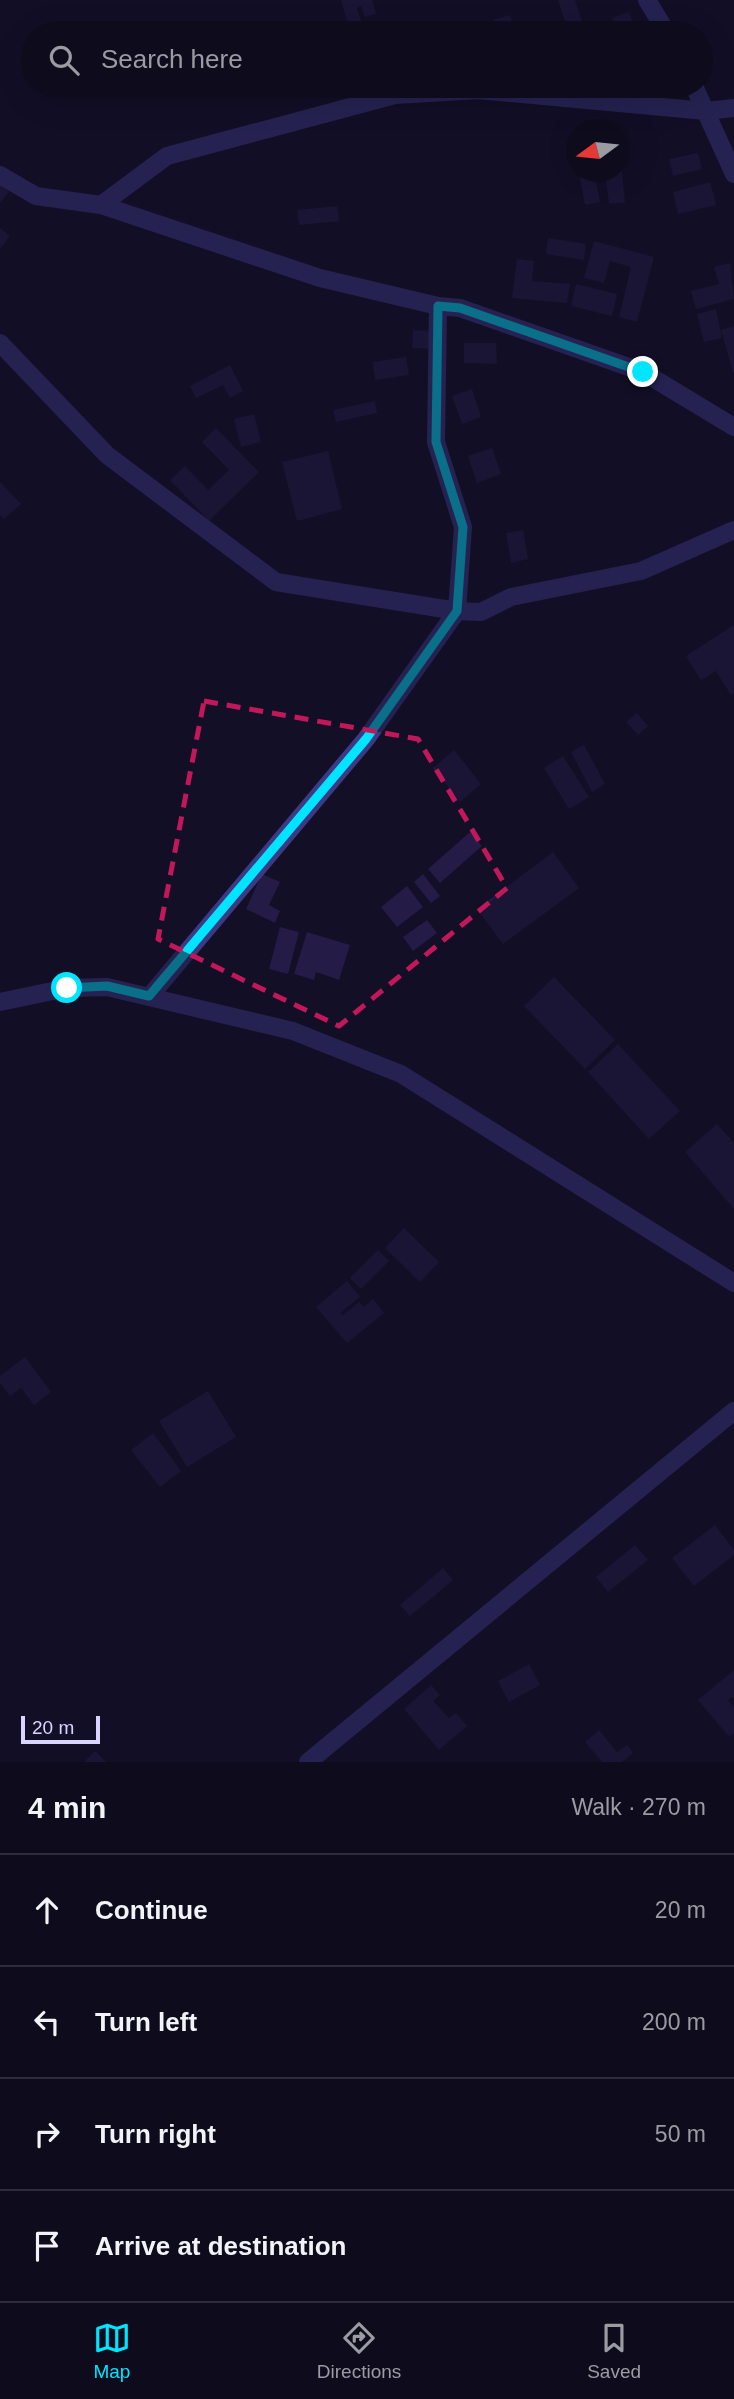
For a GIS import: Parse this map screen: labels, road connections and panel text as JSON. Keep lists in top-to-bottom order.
{
  "scale_bar": "20 m",
  "north": "left",
  "page": {
    "search": "Search here",
    "scale": "20 m",
    "heading": ["4 min", "Walk · 270 m"],
    "list": [
      ["Continue", "20 m"],
      ["Turn left", "200 m"],
      ["Turn right", "50 m"],
      "Arrive at destination"
    ],
    "nav": ["Map", "Directions", "Saved"]
  }
}
